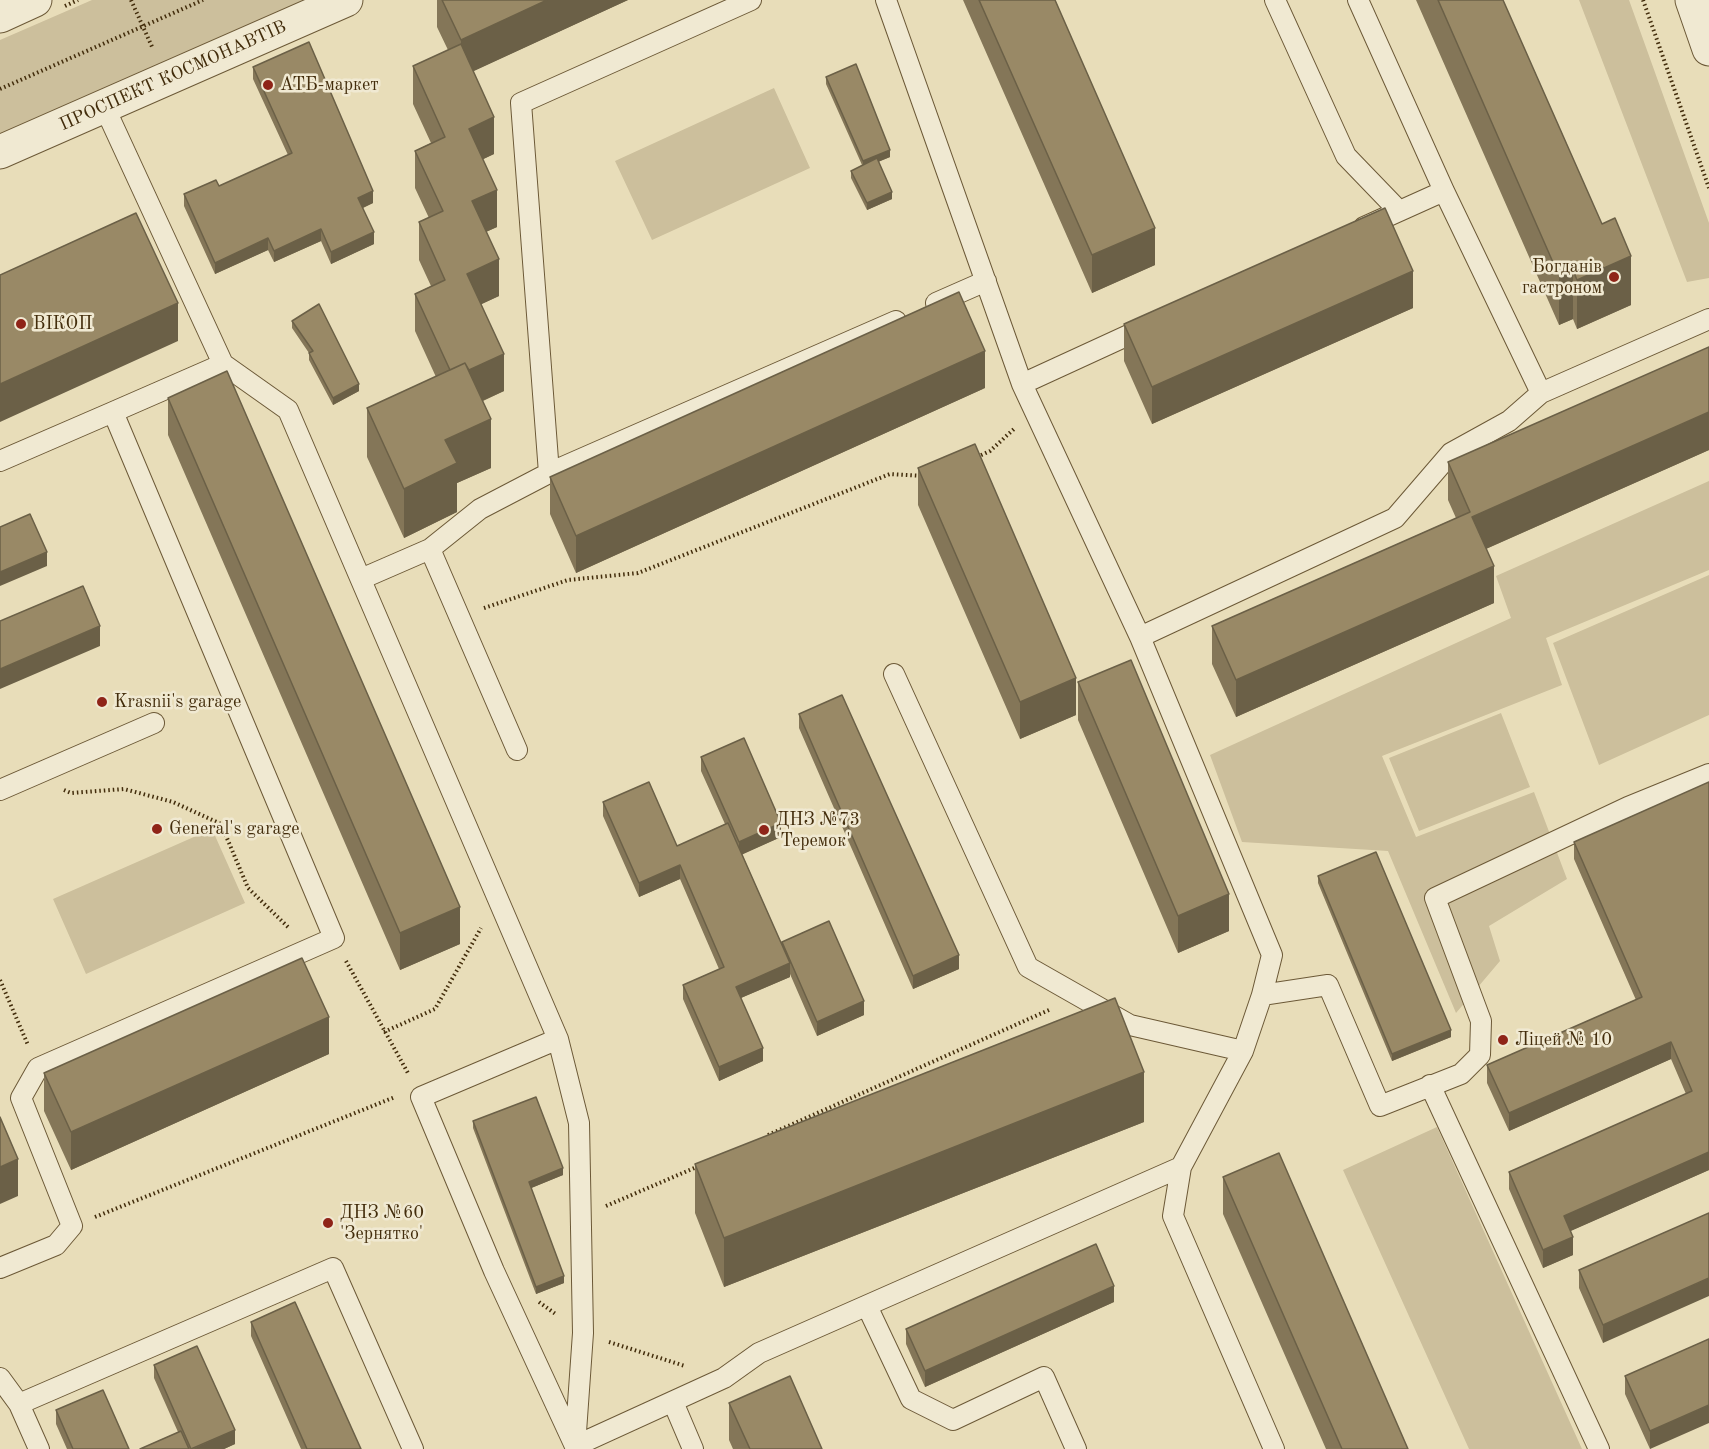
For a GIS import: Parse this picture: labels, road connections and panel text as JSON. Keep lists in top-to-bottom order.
{
  "streets": {
    "street": ["ПРОСПЕКТ КОСМОНАВТІВ"]
  },
  "places": [
    "АТБ-маркет",
    "Богданів гастроном",
    "ВІКОП",
    "Krasnii's garage",
    "General's garage",
    "ДНЗ №73 'Теремок'",
    "Ліцей № 10",
    "ДНЗ №60 'Зернятко'"
  ]
}
